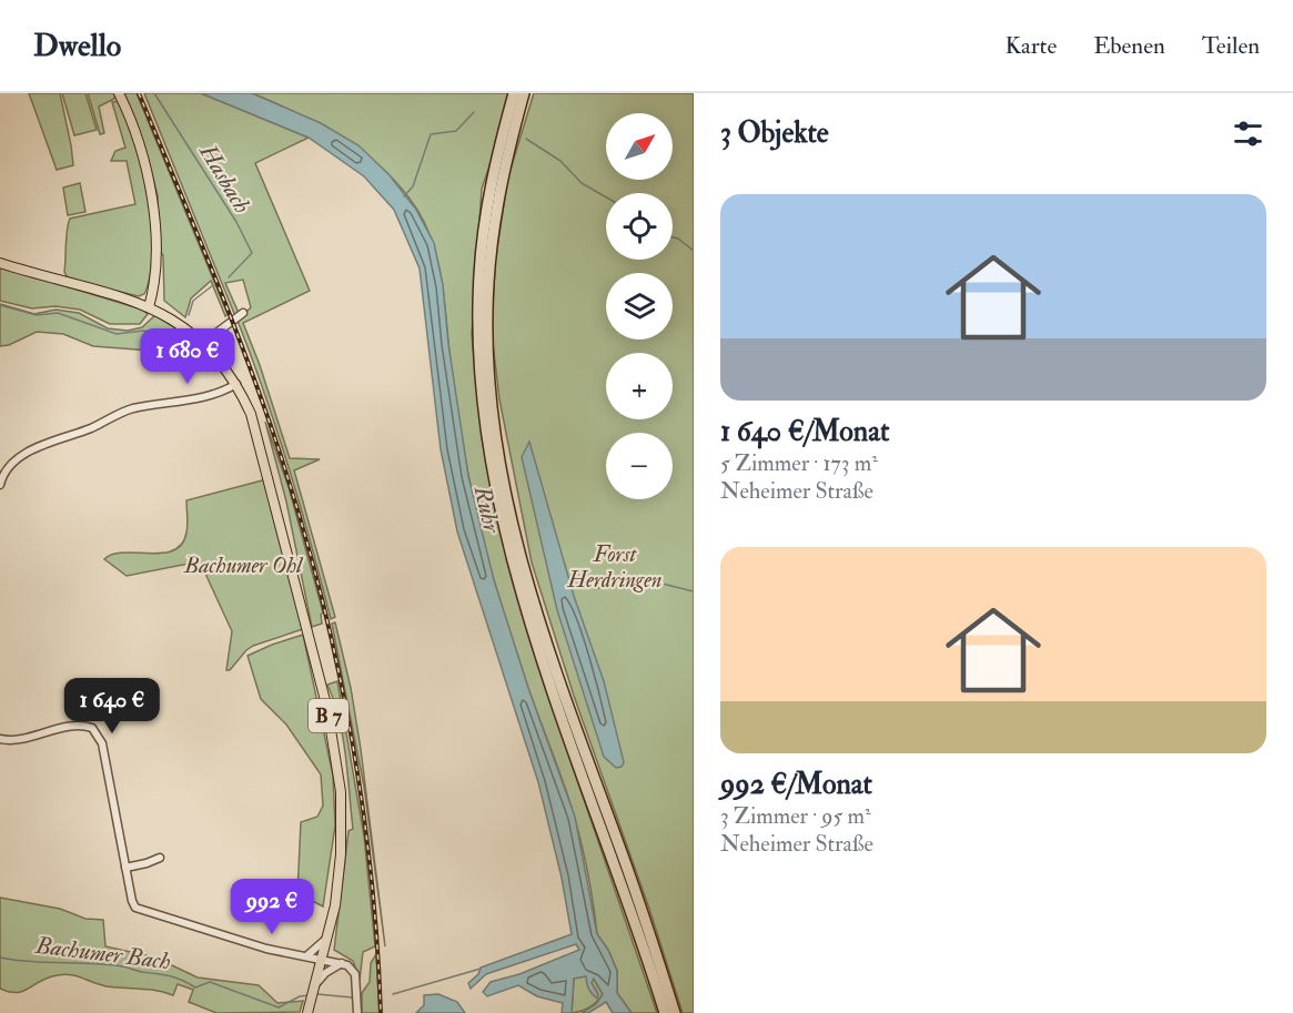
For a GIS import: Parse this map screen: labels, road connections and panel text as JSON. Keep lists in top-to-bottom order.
{
  "streets": {
    "main road": ["B 7"]
  },
  "water": ["Hasbach", "Ruhr", "Bachumer Bach"],
  "parks": ["Forst Herdringen", "Bachumer Ohl"],
  "north": "top right",
  "page": {
    "header": "Dwello",
    "nav": ["Karte", "Ebenen", "Teilen"],
    "heading": "3 Objekte",
    "map_buttons": ["+", "−"],
    "list": [
      {
        "name": "1 640 €/Monat",
        "note": "5 Zimmer · 173 m² · Neheimer Straße"
      },
      {
        "name": "992 €/Monat",
        "note": "3 Zimmer · 95 m² · Neheimer Straße"
      }
    ],
    "price": ["1 680 €", "1 640 €", "992 €"]
  }
}
